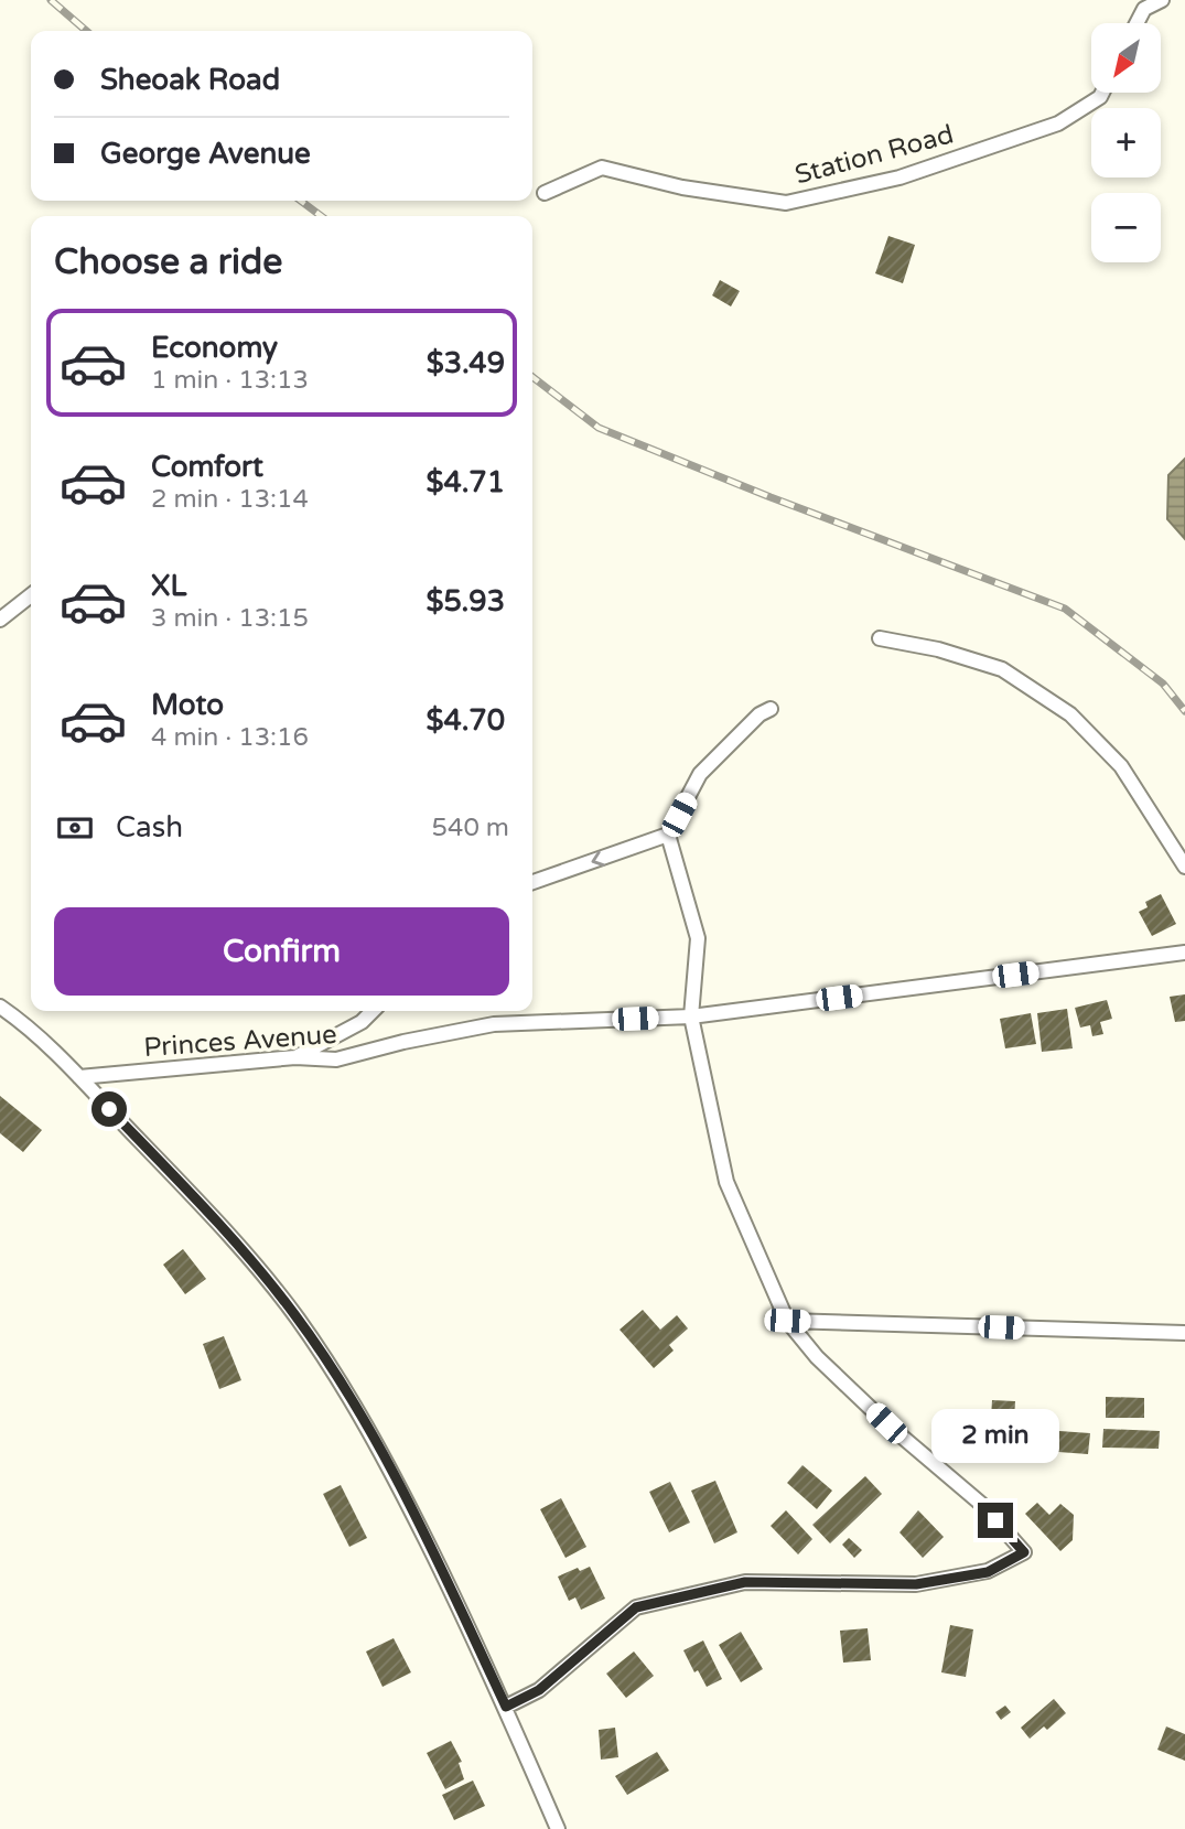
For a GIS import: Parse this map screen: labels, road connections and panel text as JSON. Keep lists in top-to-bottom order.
{
  "streets": {
    "street": ["Station Road", "Princes Avenue"]
  },
  "north": "bottom left",
  "page": {
    "map_buttons": ["+", "−"],
    "banner": ["Sheoak Road", "George Avenue"],
    "heading": "Choose a ride",
    "list": [
      {
        "name": "Economy",
        "note": "1 min · 13:13",
        "value": "$3.49"
      },
      {
        "name": "Comfort",
        "note": "2 min · 13:14",
        "value": "$4.71"
      },
      {
        "name": "XL",
        "note": "3 min · 13:15",
        "value": "$5.93"
      },
      {
        "name": "Moto",
        "note": "4 min · 13:16",
        "value": "$4.70"
      }
    ],
    "pay": ["Cash", "540 m"],
    "buttons": "Confirm",
    "bubble": "2 min"
  }
}
